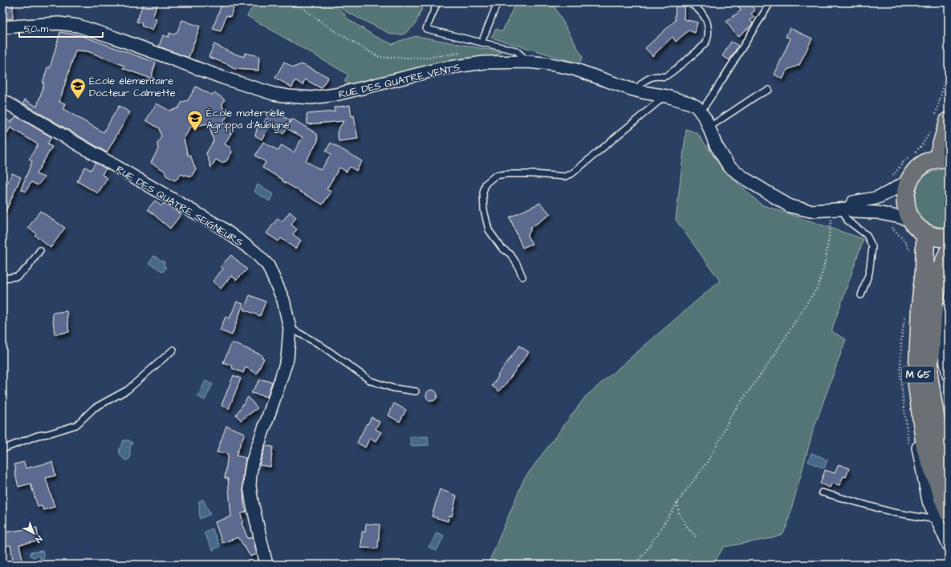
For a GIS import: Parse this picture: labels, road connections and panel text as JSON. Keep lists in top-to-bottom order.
{
  "streets": {
    "main road": ["M 65"],
    "street": ["RUE DES QUATRE VENTS", "RUE DES QUATRE SEIGNEURS"]
  },
  "places": {
    "school or university": ["École élémentaire Docteur Calmette", "École maternelle Agrippa d'Aubigné"]
  },
  "scale_bar": "50 m",
  "north": "bottom right"
}
